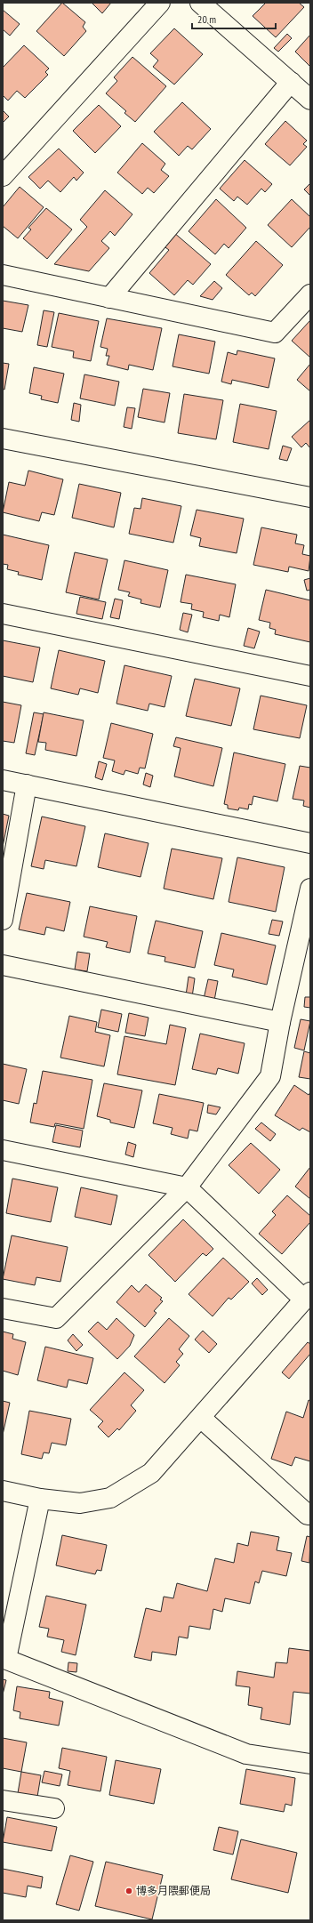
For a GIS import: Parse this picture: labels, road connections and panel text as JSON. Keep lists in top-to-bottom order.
{
  "places": ["博多月隈郵便局"],
  "scale_bar": "20 m"
}
